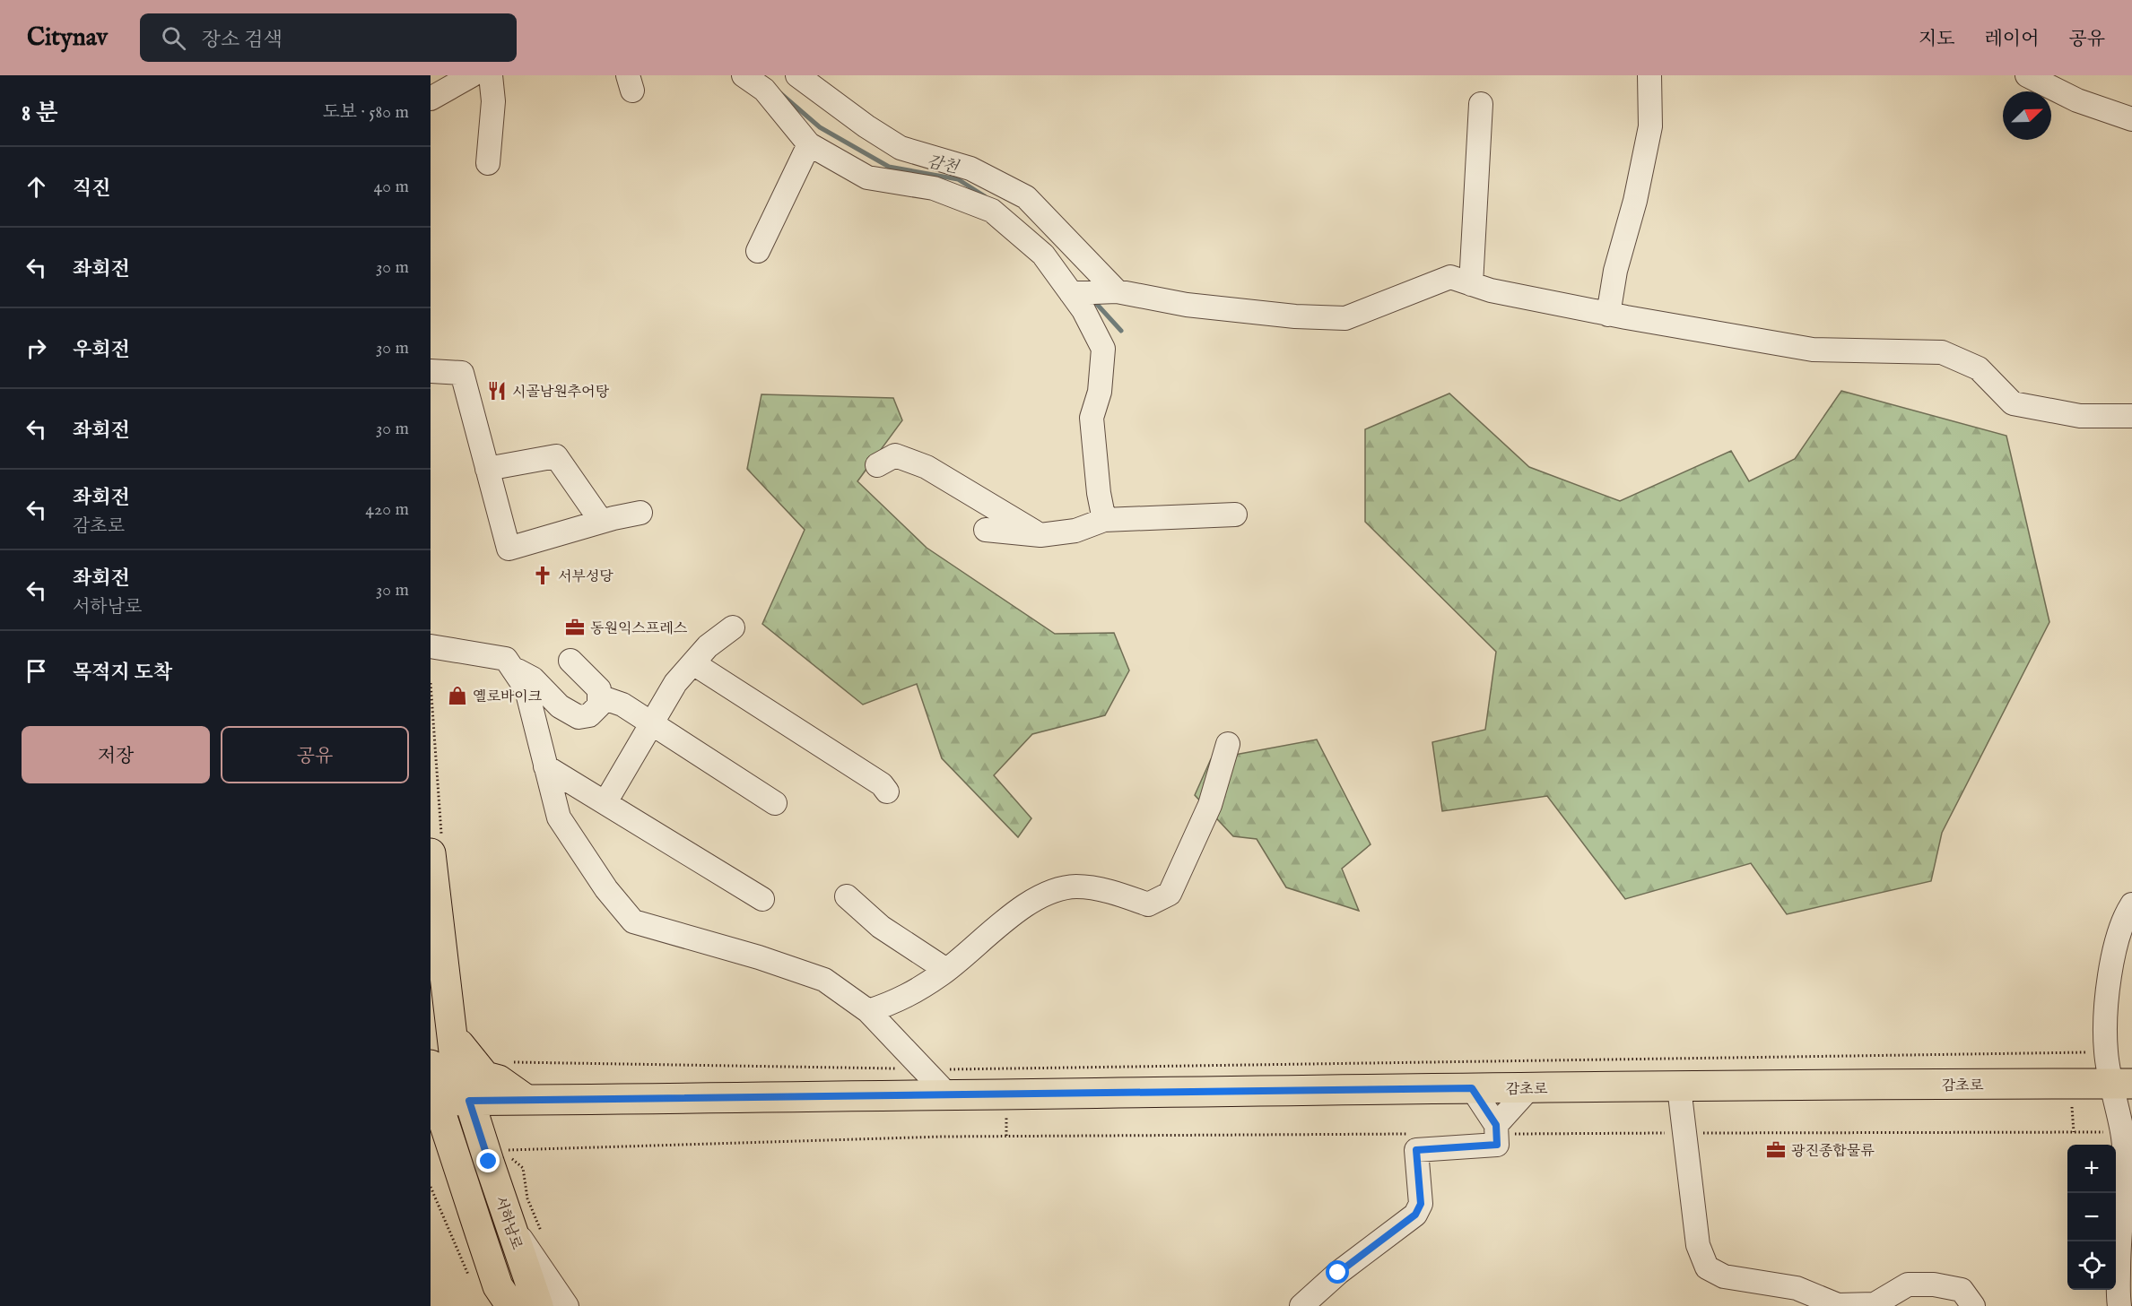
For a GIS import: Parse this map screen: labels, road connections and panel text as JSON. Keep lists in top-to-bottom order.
{
  "streets": {
    "main road": ["감초로", "서하남로"]
  },
  "crossings": [
    ["감초로", "서하남로"]
  ],
  "water": ["감천"],
  "places": {
    "restaurant": ["시골남원추어탕"],
    "church": ["서부성당"],
    "office": ["동원익스프레스", "광진종합물류"],
    "shop": ["옐로바이크"]
  },
  "north": "top right",
  "page": {
    "header": "Citynav",
    "search": "장소 검색",
    "nav": ["지도", "레이어", "공유"],
    "heading": ["8 분", "도보 · 580 m"],
    "list": [
      ["직진", "40 m"],
      ["좌회전", "30 m"],
      ["우회전", "30 m"],
      ["좌회전", "30 m"],
      ["좌회전", "감초로", "420 m"],
      ["좌회전", "서하남로", "30 m"],
      "목적지 도착"
    ],
    "buttons": ["저장", "공유"],
    "map_buttons": ["+", "−"]
  }
}
